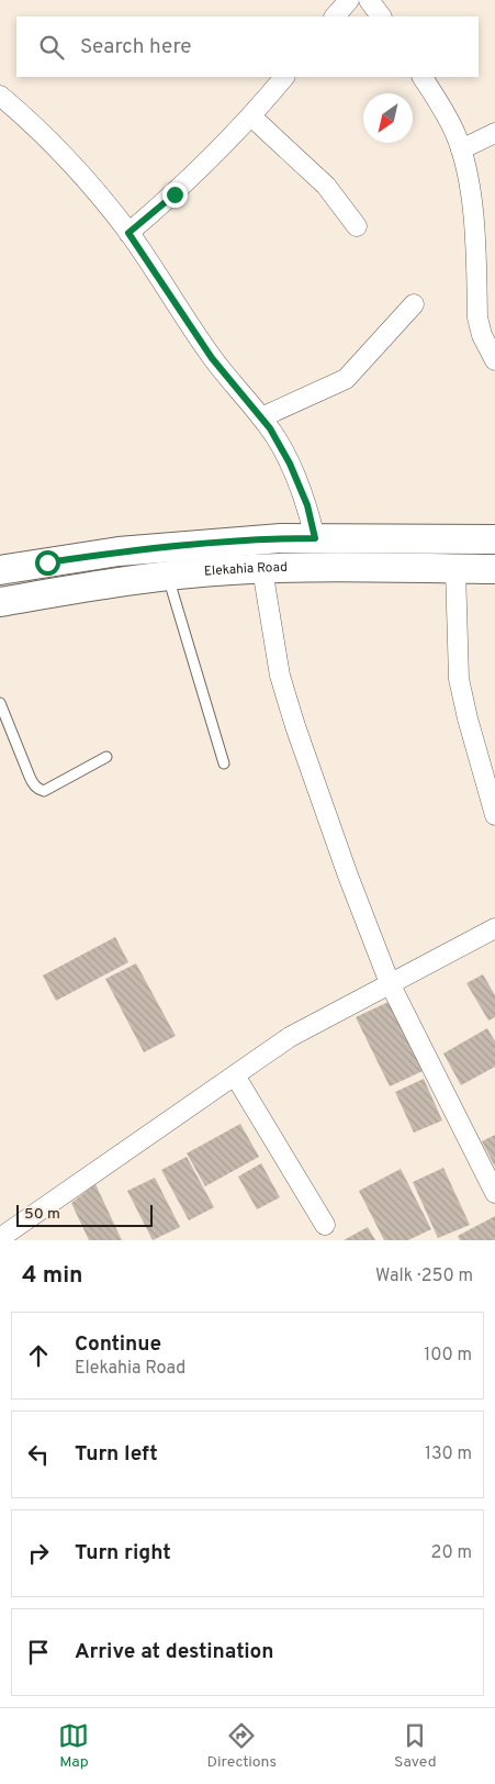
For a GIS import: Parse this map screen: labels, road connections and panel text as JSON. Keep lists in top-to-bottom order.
{
  "streets": {
    "main road": ["Elekahia Road"]
  },
  "scale_bar": "50 m",
  "north": "bottom left",
  "page": {
    "search": "Search here",
    "scale": "50 m",
    "heading": ["4 min", "Walk · 250 m"],
    "list": [
      ["Continue", "Elekahia Road", "100 m"],
      ["Turn left", "130 m"],
      ["Turn right", "20 m"],
      "Arrive at destination"
    ],
    "nav": ["Map", "Directions", "Saved"]
  }
}
